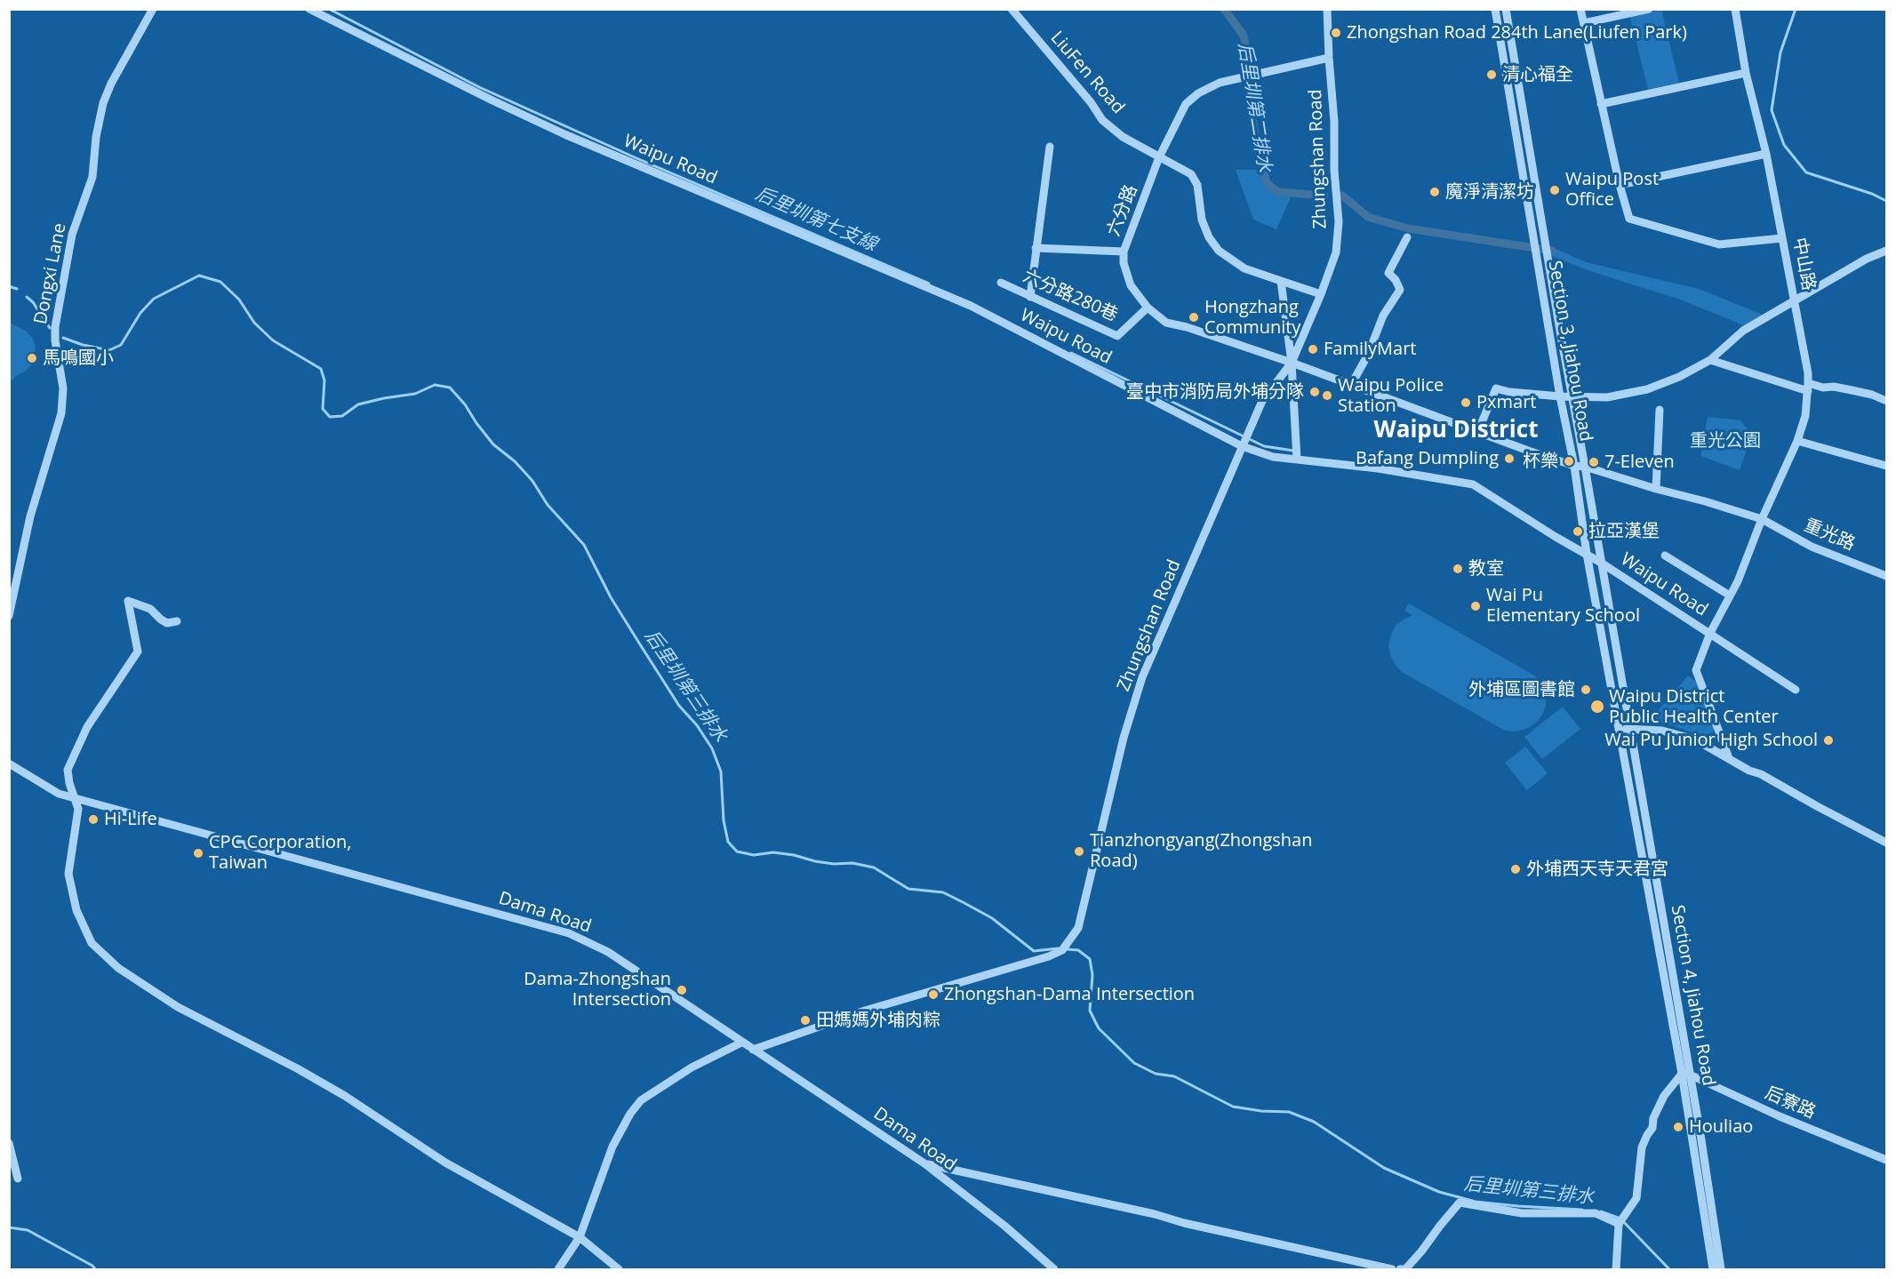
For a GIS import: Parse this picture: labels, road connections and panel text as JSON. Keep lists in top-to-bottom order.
{
  "streets": {
    "street": [
      "LiuFen Road",
      "Zhungshan Road",
      "Waipu Road",
      "六分路",
      "中山路",
      "Dongxi Lane",
      "六分路280巷",
      "Section 3, Jiahou Road",
      "重光路",
      "Dama Road",
      "Section 4, Jiahou Road",
      "后寮路"
    ]
  },
  "crossings": [
    ["LiuFen Road", "六分路"],
    ["Zhungshan Road", "Waipu Road"],
    ["Zhungshan Road", "六分路"],
    ["Zhungshan Road", "六分路280巷"],
    ["Zhungshan Road", "Dama Road"],
    ["Waipu Road", "中山路"],
    ["Waipu Road", "Section 3, Jiahou Road"],
    ["六分路", "六分路280巷"],
    ["中山路", "重光路"],
    ["Section 3, Jiahou Road", "重光路"],
    ["Section 3, Jiahou Road", "Section 4, Jiahou Road"],
    ["Section 4, Jiahou Road", "后寮路"]
  ],
  "districts": ["Waipu District"],
  "water": ["后里圳第二排水", "后里圳第七支線", "后里圳第三排水"],
  "parks": ["重光公園"],
  "places": [
    "Zhongshan Road 284th Lane(Liufen Park)",
    "清心福全",
    "Waipu Post Office",
    "魔淨清潔坊",
    "Hongzhang Community",
    "FamilyMart",
    "馬鳴國小",
    "臺中市消防局外埔分隊",
    "Waipu Police Station",
    "Pxmart",
    "Bafang Dumpling",
    "杯樂",
    "7-Eleven",
    "拉亞漢堡",
    "教室",
    "Wai Pu Elementary School",
    "外埔區圖書館",
    "Waipu District Public Health Center",
    "Wai Pu Junior High School",
    "Hi-Life",
    "Tianzhongyang(Zhongshan Road)",
    "CPC Corporation, Taiwan",
    "外埔西天寺天君宮",
    "Dama-Zhongshan Intersection",
    "Zhongshan-Dama Intersection",
    "田媽媽外埔肉粽",
    "Houliao"
  ]
}
